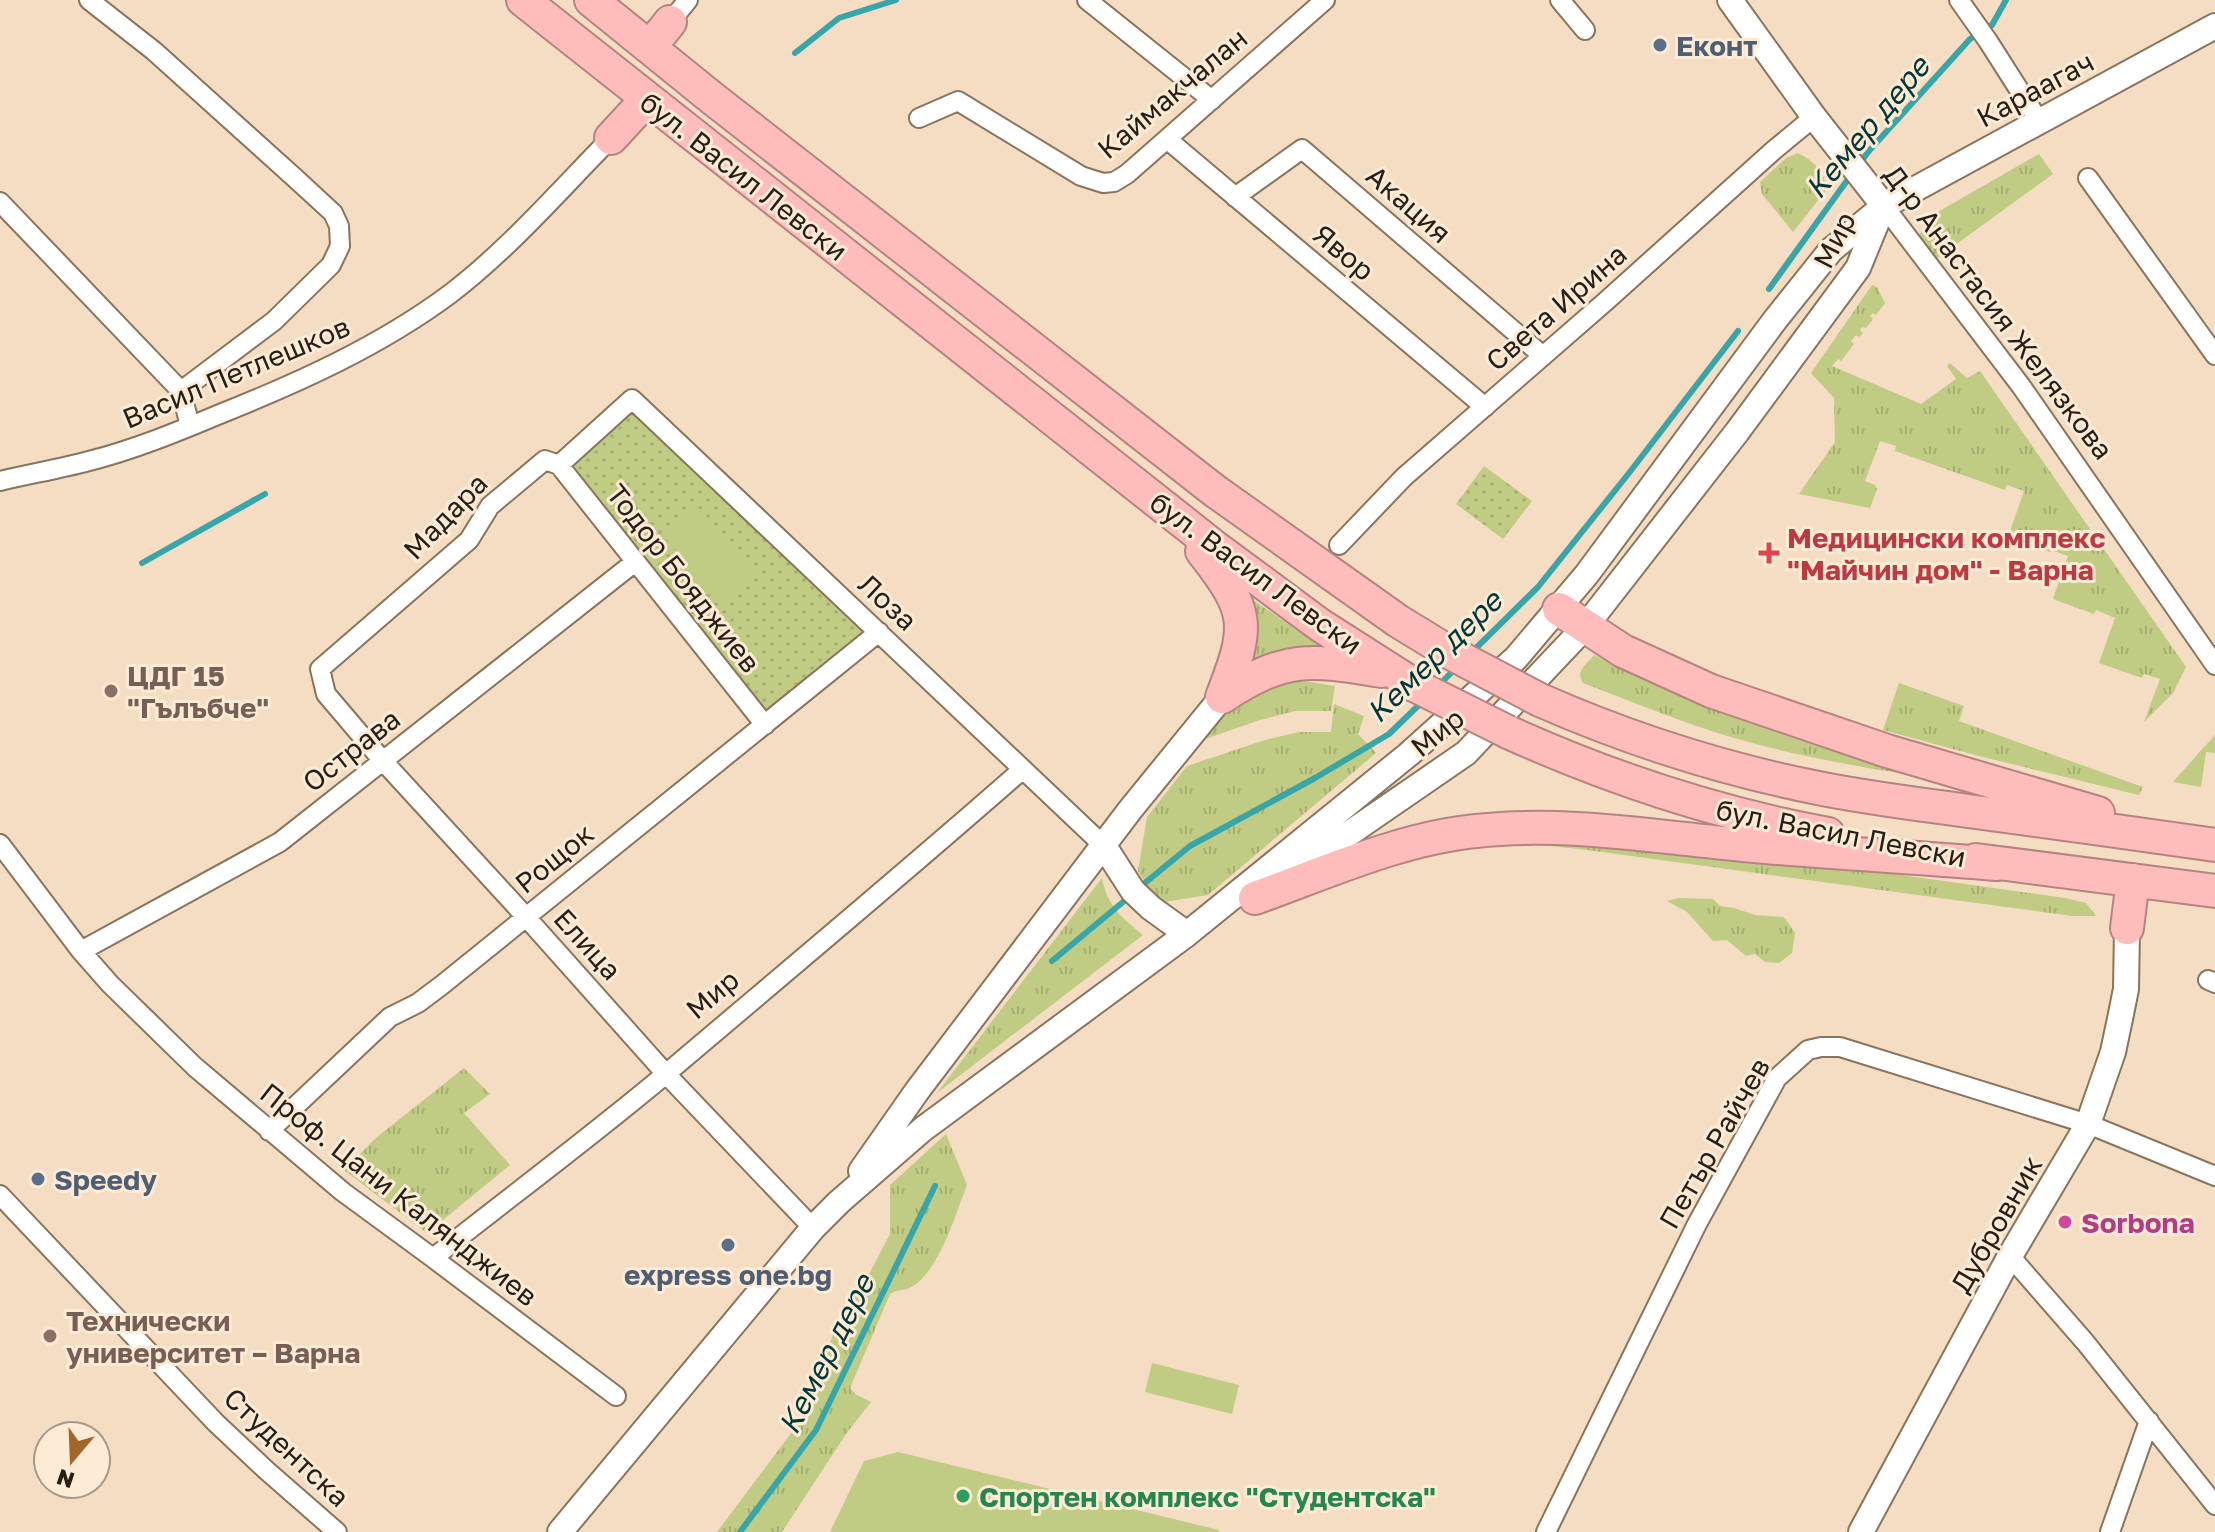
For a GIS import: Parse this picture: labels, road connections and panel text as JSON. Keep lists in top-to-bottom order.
{
  "streets": {
    "highway": ["бул. Васил Левски"],
    "street": [
      "Караагач",
      "Каймакчалан",
      "Акация",
      "Мир",
      "Явор",
      "Света Ирина",
      "Д-р Анастасия Желязкова",
      "Васил Петлешков",
      "Мадара",
      "Тодор Бояджиев",
      "Лоза",
      "Острава",
      "Рощок",
      "Елица",
      "Петър Райчев",
      "Проф. Цани Калянджиев",
      "Дубровник",
      "Студентска"
    ]
  },
  "crossings": [
    ["Караагач", "Мир"],
    ["Караагач", "Д-р Анастасия Желязкова"],
    ["Каймакчалан", "Явор"],
    ["бул. Васил Левски", "Света Ирина"],
    ["Акация", "Явор"],
    ["Акация", "Света Ирина"],
    ["Мир", "Д-р Анастасия Желязкова"],
    ["Мир", "Лоза"],
    ["Мир", "Елица"],
    ["Мир", "Проф. Цани Калянджиев"],
    ["Явор", "Света Ирина"],
    ["Света Ирина", "Д-р Анастасия Желязкова"],
    ["Мадара", "Тодор Бояджиев"],
    ["Мадара", "Лоза"],
    ["Мадара", "Елица"],
    ["Тодор Бояджиев", "Острава"],
    ["Тодор Бояджиев", "Рощок"],
    ["Лоза", "Рощок"],
    ["Острава", "Елица"],
    ["Острава", "Проф. Цани Калянджиев"],
    ["Рощок", "Елица"],
    ["Рощок", "Проф. Цани Калянджиев"],
    ["Петър Райчев", "Дубровник"]
  ],
  "water": ["Кемер дере"],
  "places": {
    "other": [
      "Еконт",
      "ЦДГ 15 \"Гълъбче\"",
      "Speedy",
      "Sorbona",
      "express one.bg",
      "Технически университет – Варна",
      "Спортен комплекс \"Студентска\""
    ],
    "health": ["Медицински комплекс \"Майчин дом\" - Варна"]
  },
  "north": "bottom"
}
